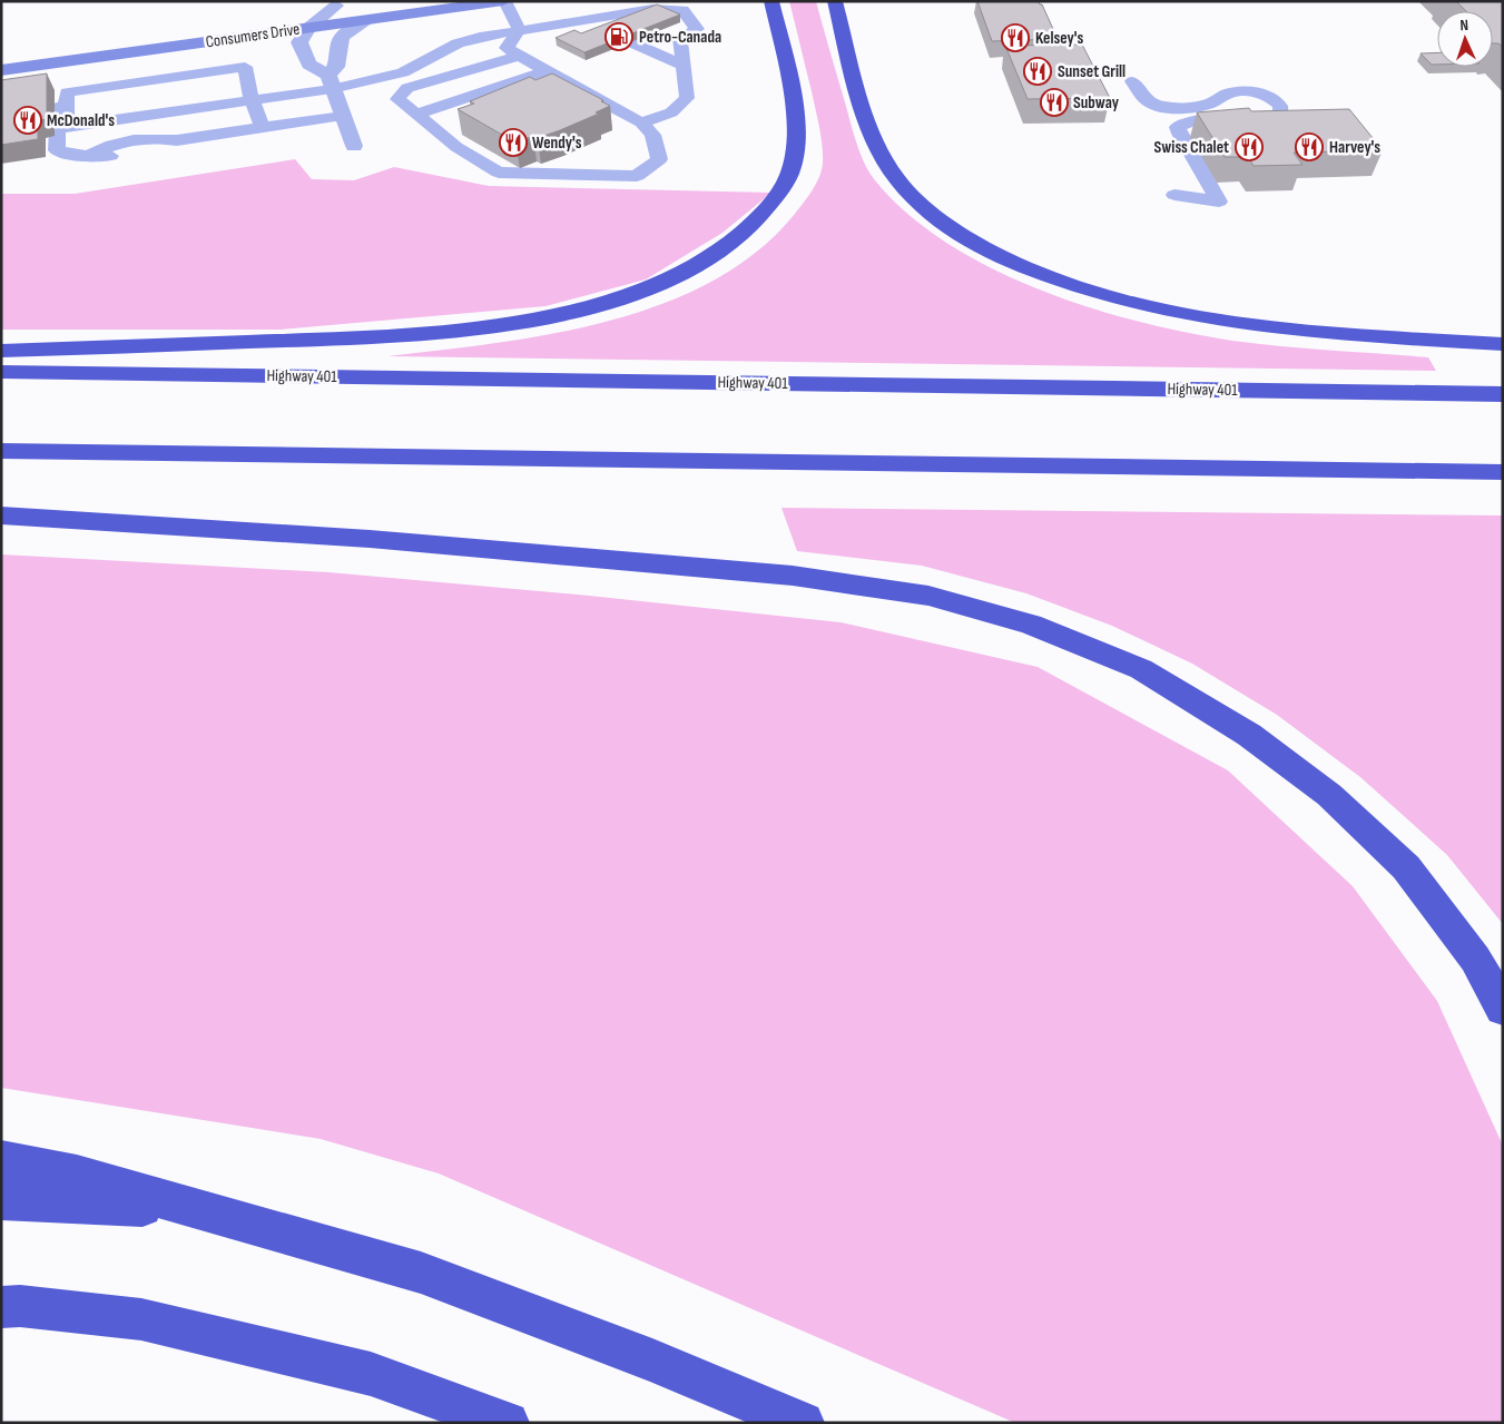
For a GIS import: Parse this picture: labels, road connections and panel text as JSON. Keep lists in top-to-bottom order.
{
  "streets": {
    "highway": ["Highway 401"],
    "main road": ["Consumers Drive"]
  },
  "places": {
    "fuel station": ["Petro-Canada"],
    "restaurant": [
      "Kelsey's",
      "Sunset Grill",
      "Subway",
      "McDonald's",
      "Wendy's",
      "Swiss Chalet",
      "Harvey's"
    ]
  },
  "north": "top"
}
